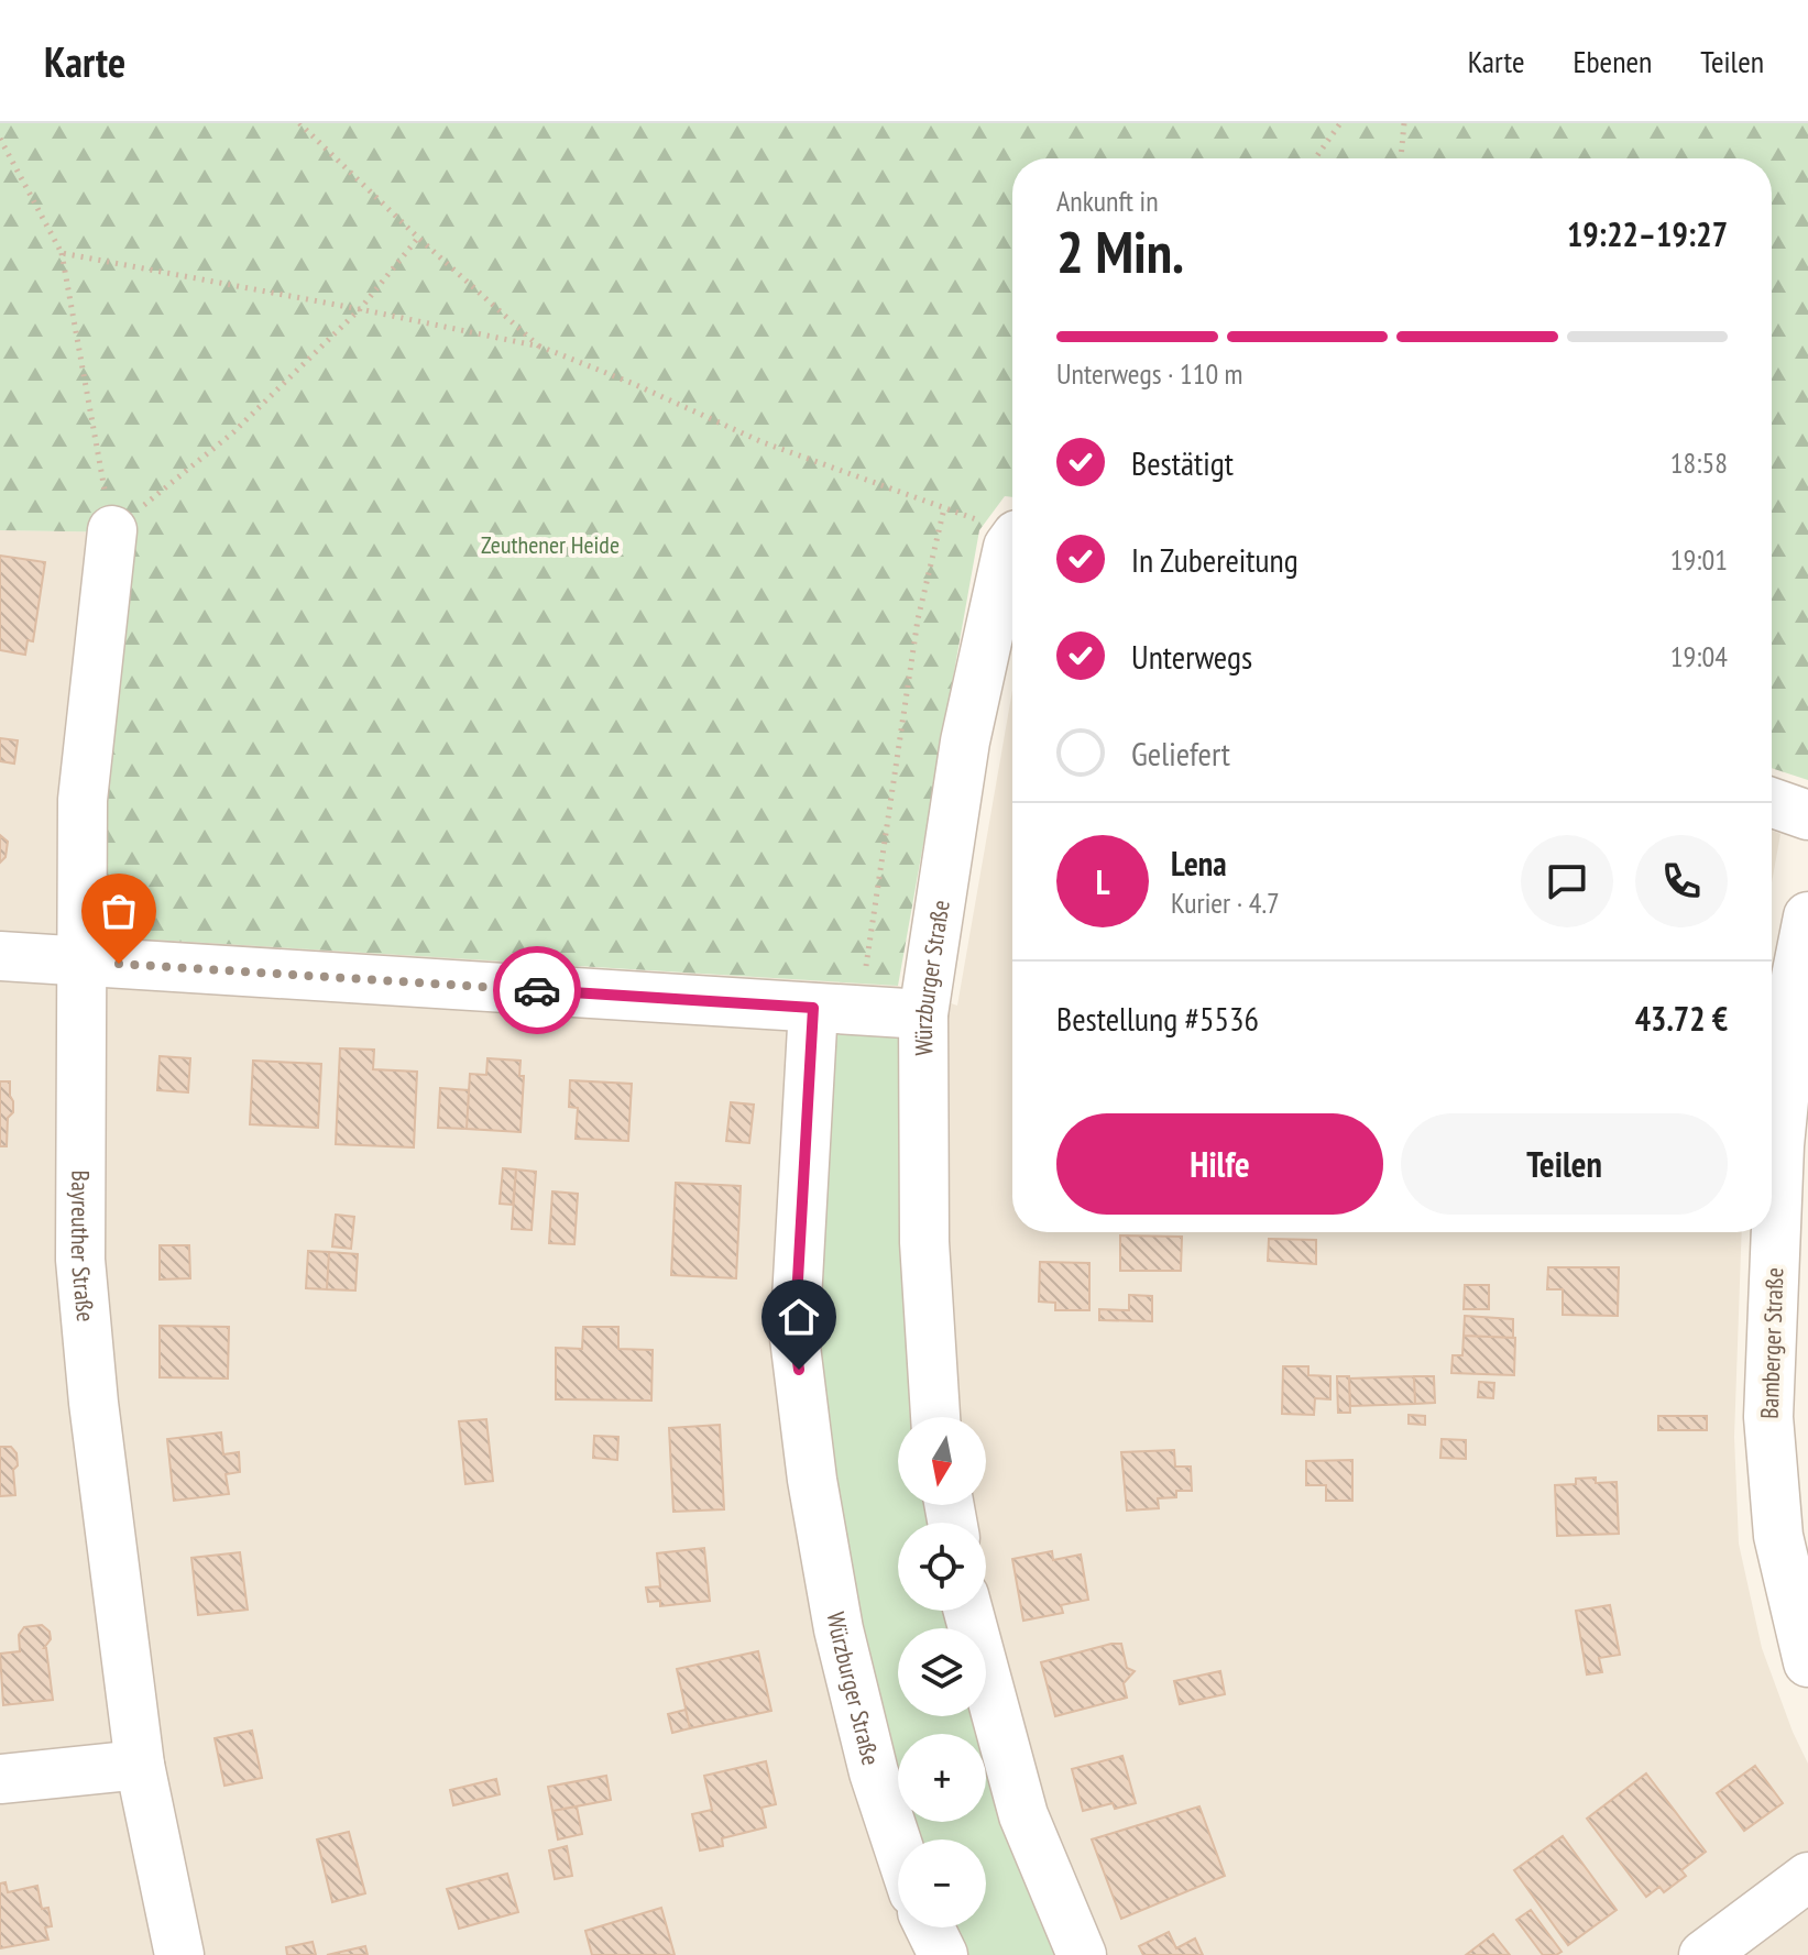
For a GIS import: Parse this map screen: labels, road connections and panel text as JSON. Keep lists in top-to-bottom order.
{
  "streets": {
    "street": ["Würzburger Straße", "Bayreuther Straße", "Bamberger Straße"]
  },
  "parks": ["Zeuthener Heide"],
  "north": "bottom",
  "page": {
    "header": "Karte",
    "nav": ["Karte", "Ebenen", "Teilen"],
    "heading": ["2 Min.", "Ankunft in", "19:22–19:27"],
    "panel": [
      "Lena",
      "Kurier · 4.7",
      "Bestellung #5536",
      "43.72 €"
    ],
    "bar": "Unterwegs · 110 m",
    "list": [
      ["Bestätigt", "18:58"],
      ["In Zubereitung", "19:01"],
      ["Unterwegs", "19:04"],
      "Geliefert"
    ],
    "round": "L",
    "buttons": ["Hilfe", "Teilen"],
    "map_buttons": ["+", "−"]
  }
}
